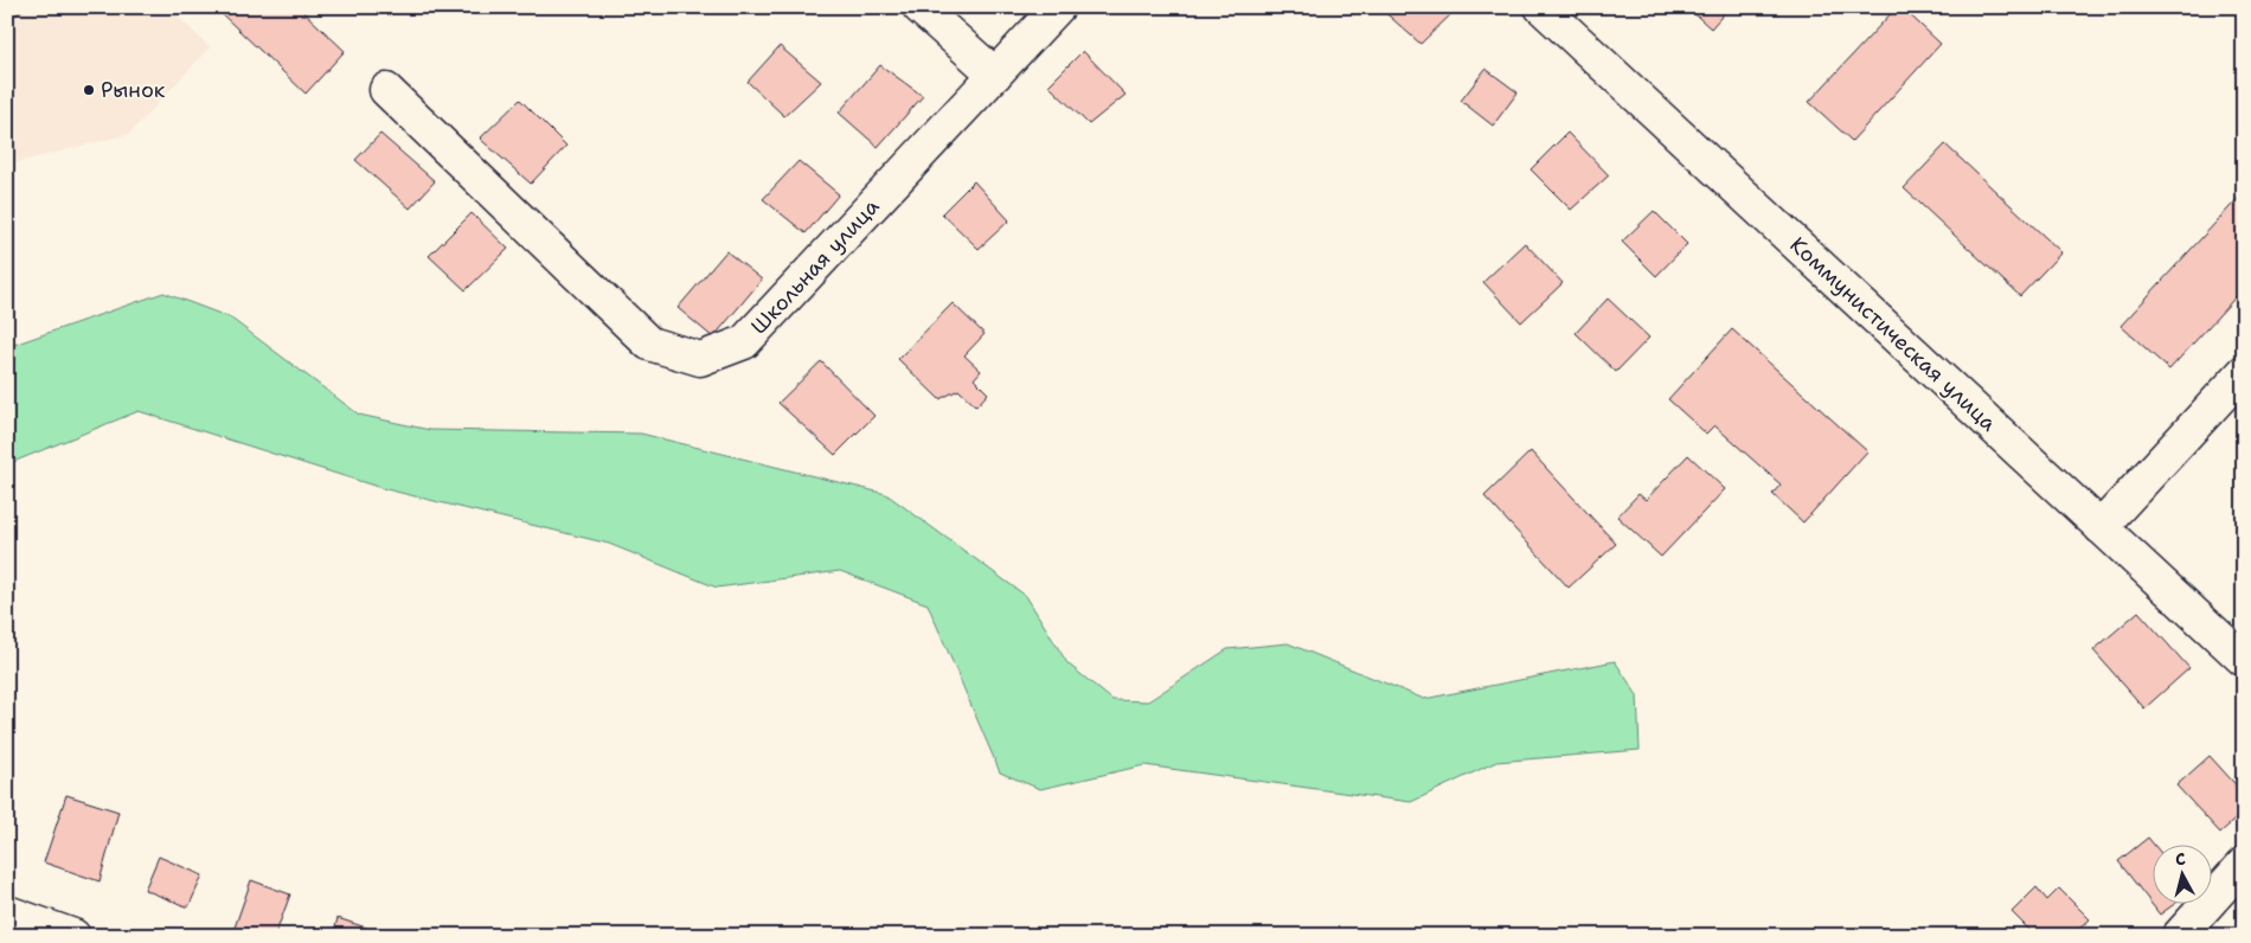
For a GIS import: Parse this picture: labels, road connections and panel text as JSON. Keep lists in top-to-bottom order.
{
  "streets": {
    "street": ["Школьная улица", "Коммунистическая улица"]
  },
  "places": ["Рынок"],
  "north": "top"
}
